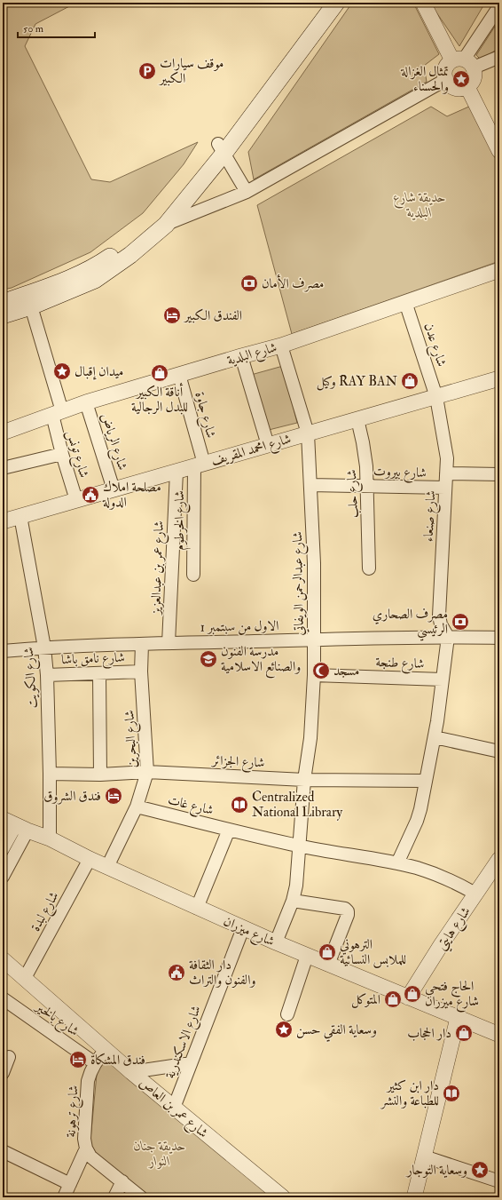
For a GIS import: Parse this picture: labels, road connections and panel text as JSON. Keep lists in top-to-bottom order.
{
  "streets": {
    "street": [
      "شارع عدن",
      "شارع البلدية",
      "شارع جاوة",
      "شارع الرياض",
      "شارع امحمد المقريف",
      "شارع تونس",
      "شارع بيروت",
      "شارع حلب",
      "شارع صنعاء",
      "شارع الخرطوم",
      "شارع عمر بن عبدالعزيز",
      "شارع عبدالرحمن الويفاتي",
      "الاول من سبتمبر 1",
      "شارع نامق باشا",
      "شارع طنجة",
      "شارع الكويت",
      "شارع البحرين",
      "شارع الجزائر",
      "شارع غات",
      "شارع لبدة",
      "شارع هايتي",
      "شارع ميزران",
      "شارع بالخير",
      "شارع الاسكندرية",
      "شارع عمر بن العاص",
      "شارع ترهونة"
    ]
  },
  "crossings": [
    ["شارع عدن", "شارع البلدية"],
    ["شارع عدن", "شارع امحمد المقريف"],
    ["شارع عدن", "شارع صنعاء"],
    ["شارع البلدية", "شارع جاوة"],
    ["شارع البلدية", "شارع الرياض"],
    ["شارع البلدية", "شارع تونس"],
    ["شارع البلدية", "شارع عبدالرحمن الويفاتي"],
    ["شارع جاوة", "شارع امحمد المقريف"],
    ["شارع جاوة", "شارع الخرطوم"],
    ["شارع الرياض", "شارع امحمد المقريف"],
    ["شارع امحمد المقريف", "شارع تونس"],
    ["شارع امحمد المقريف", "شارع حلب"],
    ["شارع امحمد المقريف", "شارع صنعاء"],
    ["شارع امحمد المقريف", "شارع الخرطوم"],
    ["شارع امحمد المقريف", "شارع عمر بن عبدالعزيز"],
    ["شارع امحمد المقريف", "شارع عبدالرحمن الويفاتي"],
    ["شارع امحمد المقريف", "شارع الكويت"],
    ["شارع بيروت", "شارع حلب"],
    ["شارع بيروت", "شارع صنعاء"],
    ["شارع بيروت", "شارع عبدالرحمن الويفاتي"],
    ["شارع صنعاء", "الاول من سبتمبر 1"],
    ["شارع عمر بن عبدالعزيز", "الاول من سبتمبر 1"],
    ["شارع عبدالرحمن الويفاتي", "الاول من سبتمبر 1"],
    ["شارع عبدالرحمن الويفاتي", "شارع طنجة"],
    ["شارع عبدالرحمن الويفاتي", "شارع الجزائر"],
    ["شارع عبدالرحمن الويفاتي", "شارع غات"],
    ["شارع عبدالرحمن الويفاتي", "شارع ميزران"],
    ["الاول من سبتمبر 1", "شارع الكويت"],
    ["الاول من سبتمبر 1", "شارع البحرين"],
    ["شارع نامق باشا", "شارع الكويت"],
    ["شارع نامق باشا", "شارع البحرين"],
    ["شارع الكويت", "شارع الجزائر"],
    ["شارع الكويت", "شارع ميزران"],
    ["شارع البحرين", "شارع الجزائر"],
    ["شارع البحرين", "شارع غات"],
    ["شارع البحرين", "شارع ميزران"],
    ["شارع غات", "شارع هايتي"],
    ["شارع لبدة", "شارع ميزران"],
    ["شارع لبدة", "شارع عمر بن العاص"],
    ["شارع هايتي", "شارع ميزران"],
    ["شارع ميزران", "شارع الاسكندرية"],
    ["شارع بالخير", "شارع ترهونة"],
    ["شارع الاسكندرية", "شارع عمر بن العاص"],
    ["شارع عمر بن العاص", "شارع ترهونة"]
  ],
  "parks": ["حديقة شارع البلدية", "حديقة جنان النوار"],
  "places": {
    "parking": ["موقف سيارات الكبير"],
    "place": [
      "تمثال الغزالة والحسناء",
      "ميدان إقبال",
      "وسعاية الفقي حسن",
      "وسعاية التوجار"
    ],
    "bank": ["مصرف الأمان", "مصرف الصحاري الرئيسي"],
    "hotel": ["الفندق الكبير", "فندق الشروق", "فندق المشكاة"],
    "shop": [
      "أناقة الكبير للبدل الرجالية",
      "وكيل RAY BAN",
      "الترهوني للملابس النسائية",
      "الحاج فتحي شارع ميزران",
      "المتوكل",
      "دار الحجاب"
    ],
    "public building": ["مصلحة املاك الدولة", "دار الثقافة والفنون والتراث"],
    "school or university": ["مدرسة الفنون والصنائع الاسلامية"],
    "mosque": ["مسجد"],
    "library": ["Centralized National Library", "دار ابن كثير للطباعة والنشر"]
  },
  "scale_bar": "50 m"
}
